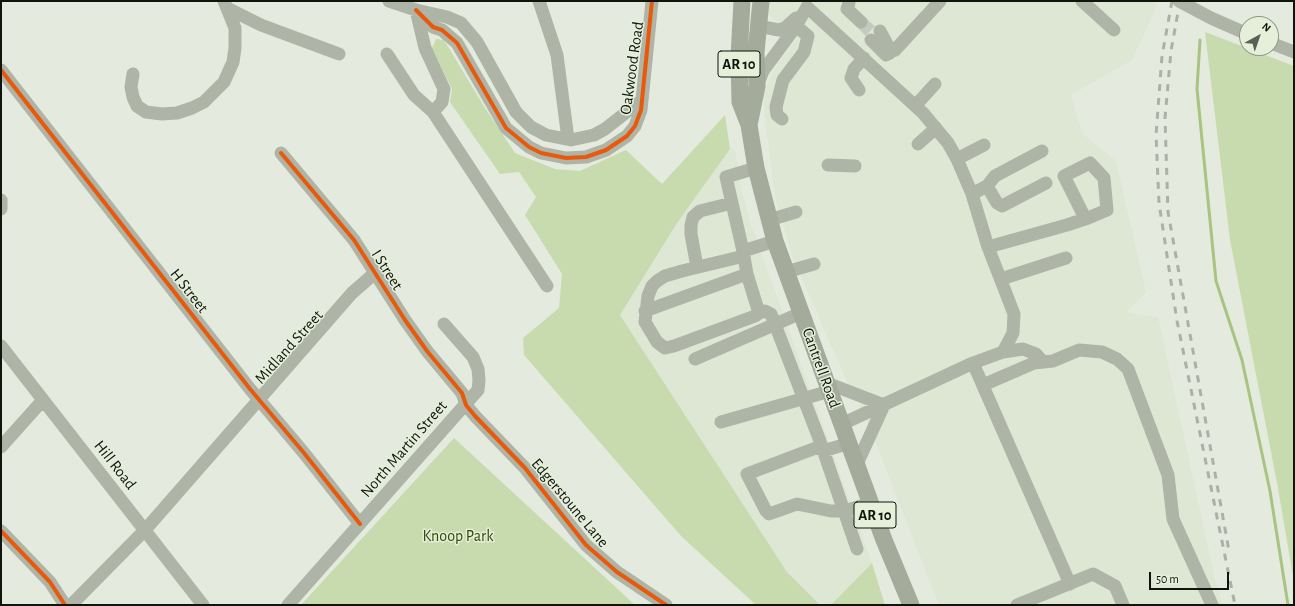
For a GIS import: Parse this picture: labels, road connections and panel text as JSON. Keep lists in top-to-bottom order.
{
  "streets": {
    "main road": ["AR 10", "Cantrell Road"],
    "street": [
      "Oakwood Road",
      "I Street",
      "H Street",
      "Midland Street",
      "North Martin Street",
      "Hill Road",
      "Edgerstoune Lane"
    ]
  },
  "crossings": [
    ["I Street", "Midland Street"],
    ["I Street", "North Martin Street"],
    ["I Street", "Edgerstoune Lane"],
    ["H Street", "Midland Street"],
    ["H Street", "North Martin Street"],
    ["Midland Street", "Hill Road"],
    ["North Martin Street", "Edgerstoune Lane"]
  ],
  "parks": ["Knoop Park"],
  "scale_bar": "50 m",
  "north": "top right"
}
